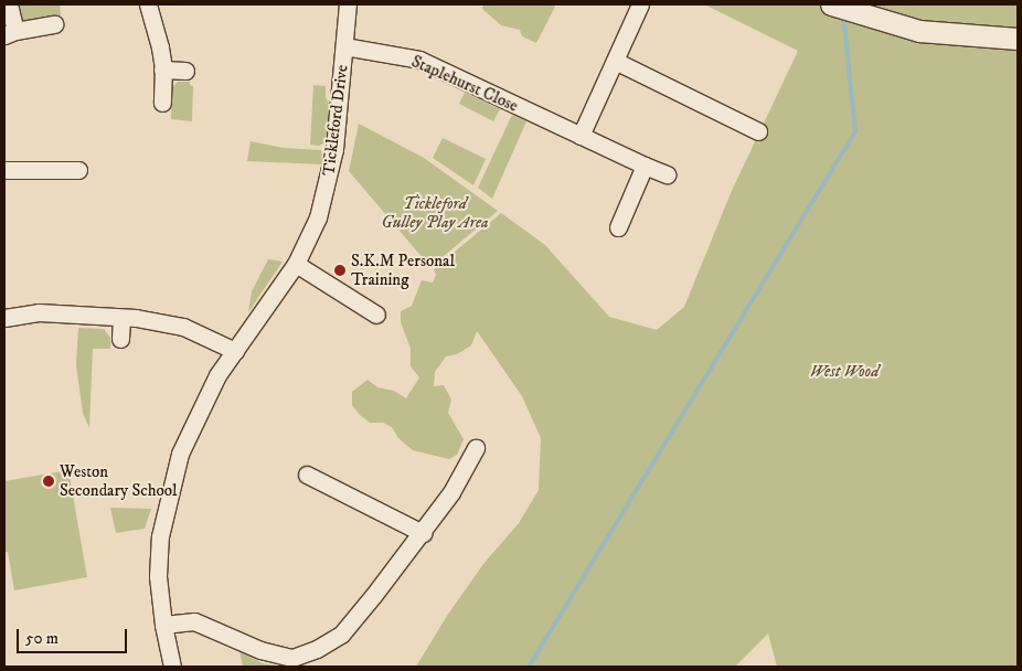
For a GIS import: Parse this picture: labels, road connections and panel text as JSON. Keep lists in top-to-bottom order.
{
  "streets": {
    "street": ["Staplehurst Close", "Tickleford Drive"]
  },
  "crossings": [
    ["Staplehurst Close", "Tickleford Drive"]
  ],
  "parks": ["Tickleford Gulley Play Area", "West Wood"],
  "places": ["S.K.M Personal Training", "Weston Secondary School"],
  "scale_bar": "50 m"
}
